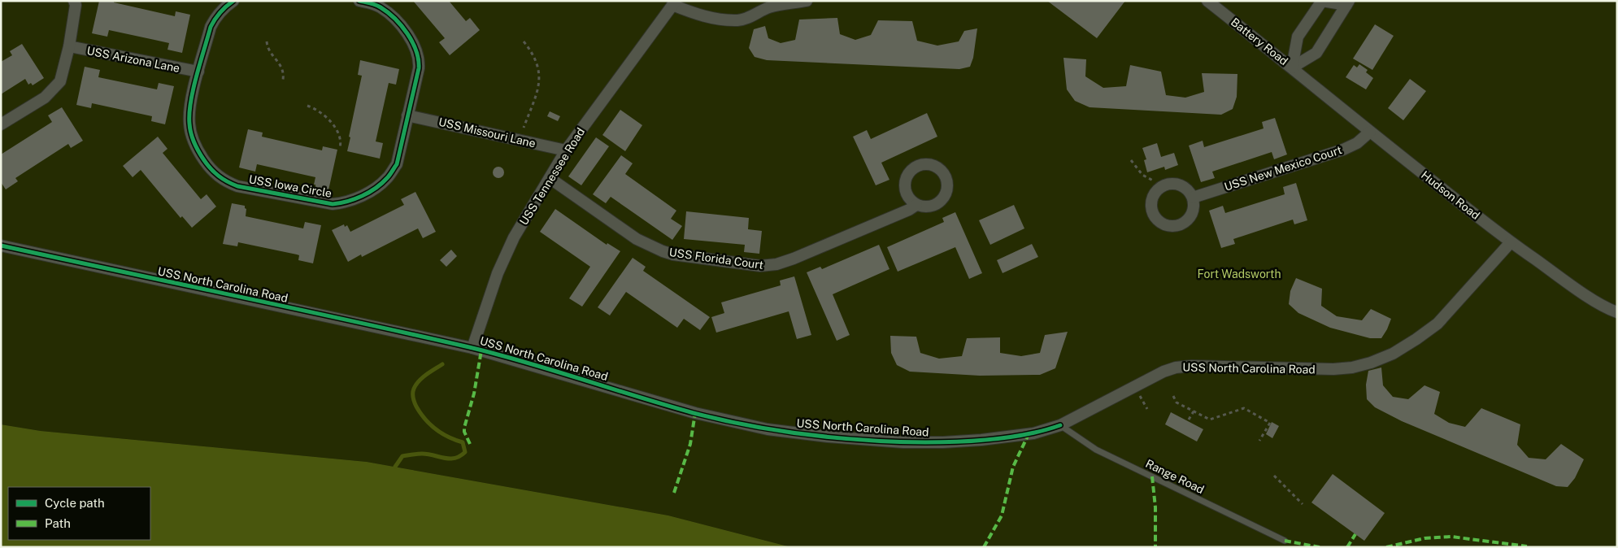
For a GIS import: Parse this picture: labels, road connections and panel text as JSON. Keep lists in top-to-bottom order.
{
  "streets": {
    "street": [
      "Battery Road",
      "USS Arizona Lane",
      "USS Missouri Lane",
      "USS New Mexico Court",
      "USS Tennessee Road",
      "USS Iowa Circle",
      "Hudson Road",
      "USS Florida Court",
      "USS North Carolina Road"
    ],
    "lane": ["Range Road"]
  },
  "crossings": [
    ["Battery Road", "Hudson Road"],
    ["USS Arizona Lane", "USS Iowa Circle"],
    ["USS Missouri Lane", "USS Tennessee Road"],
    ["USS Missouri Lane", "USS Iowa Circle"],
    ["USS New Mexico Court", "Hudson Road"],
    ["USS Tennessee Road", "USS Florida Court"],
    ["USS Tennessee Road", "USS North Carolina Road"],
    ["Hudson Road", "USS North Carolina Road"],
    ["USS North Carolina Road", "Range Road"]
  ],
  "parks": ["Fort Wadsworth"],
  "legend": ["Cycle path", "Path"]
}
